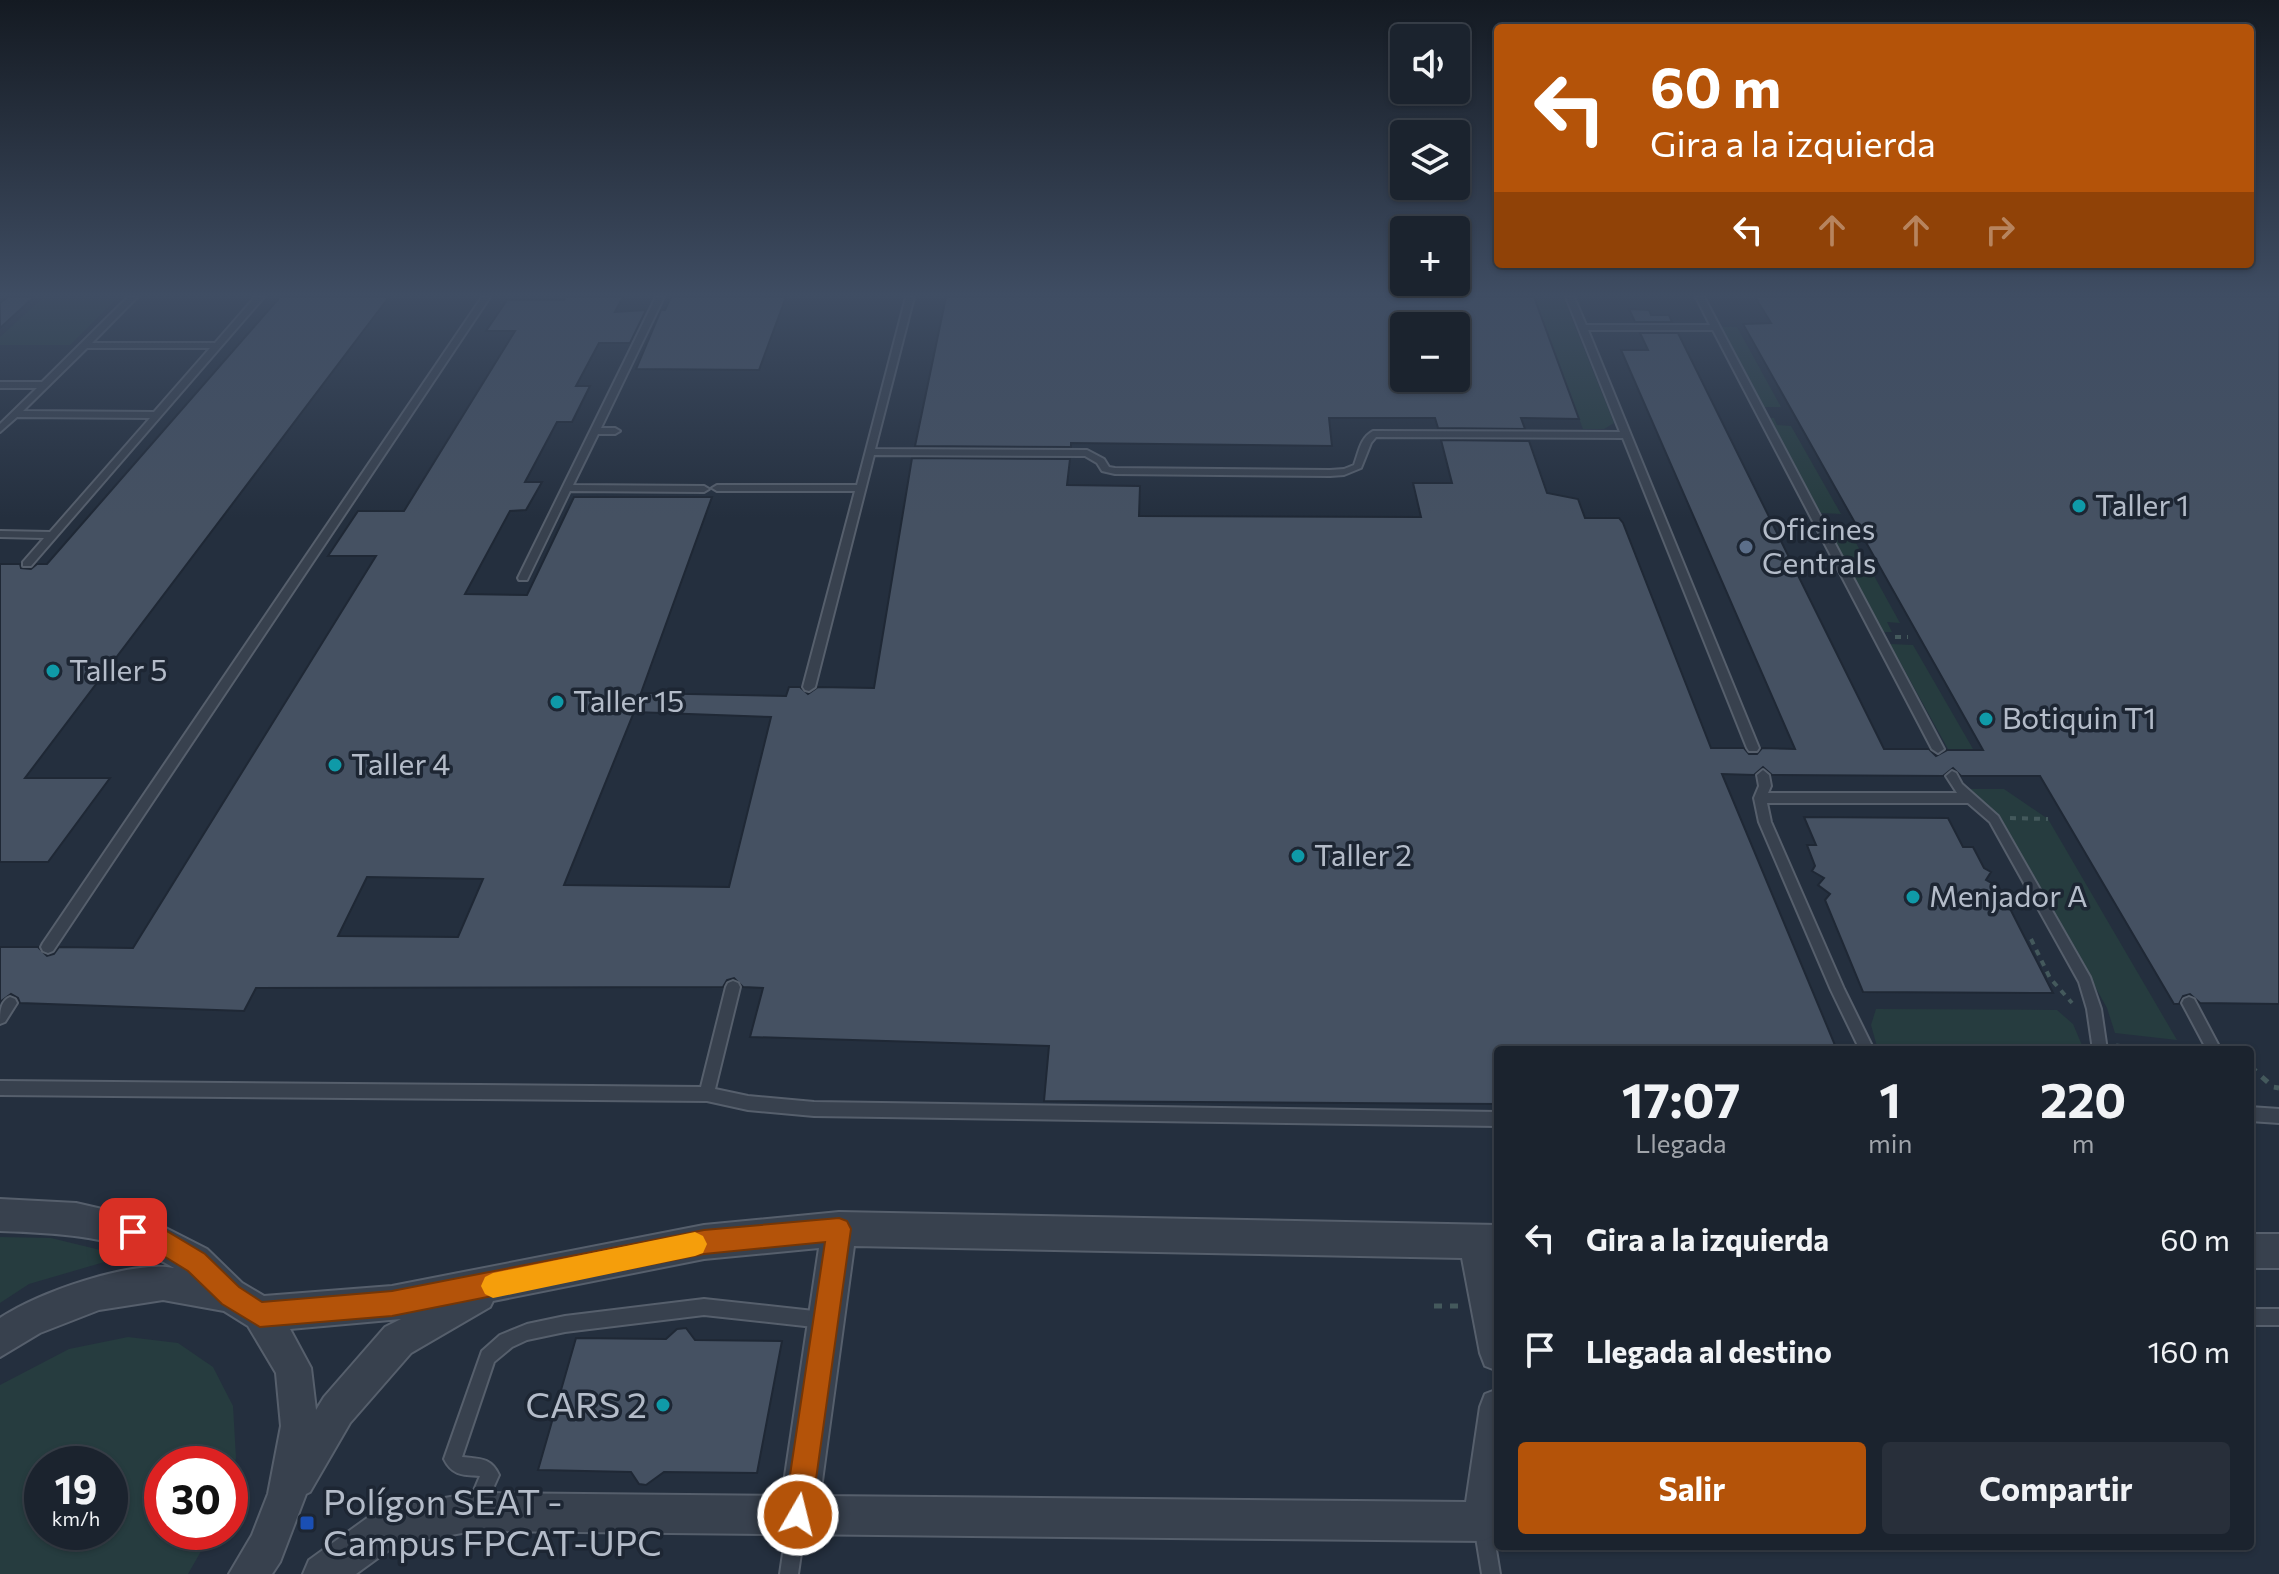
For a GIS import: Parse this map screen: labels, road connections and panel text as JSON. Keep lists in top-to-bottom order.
{
  "places": {
    "other": [
      "Taller 1",
      "Oficines Centrals",
      "Taller 5",
      "Taller 15",
      "Botiquin T1",
      "Taller 4",
      "Taller 2",
      "Menjador A",
      "CARS 2"
    ],
    "transit": ["Polígon SEAT - Campus FPCAT-UPC"]
  },
  "page": {
    "map_buttons": ["+", "−"],
    "turn": ["60 m", "Gira a la izquierda"],
    "eta": [
      "17:07",
      "Llegada",
      "1",
      "min",
      "220",
      "m"
    ],
    "list": [
      {
        "name": "Gira a la izquierda",
        "value": "60 m"
      },
      {
        "name": "Llegada al destino",
        "value": "160 m"
      }
    ],
    "buttons": ["Salir", "Compartir"],
    "speed": "19 km/h",
    "limit": "30"
  }
}
